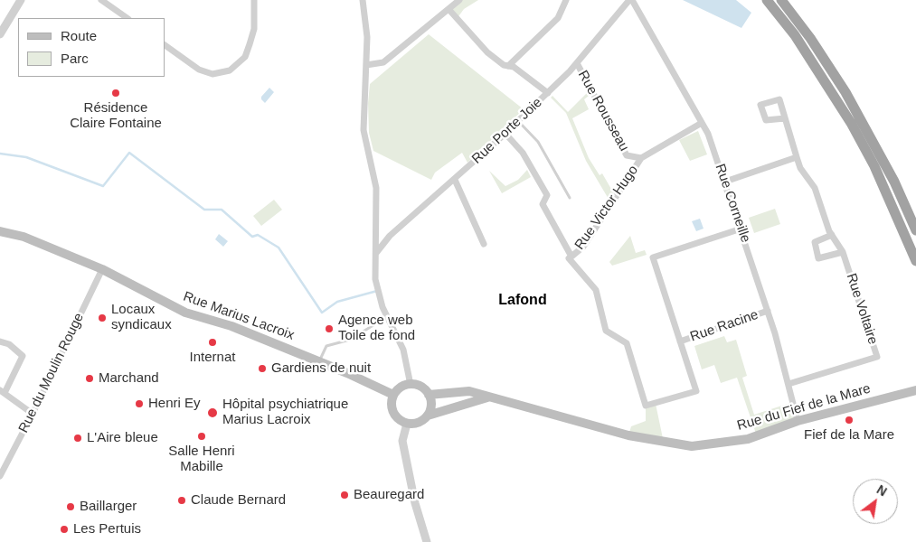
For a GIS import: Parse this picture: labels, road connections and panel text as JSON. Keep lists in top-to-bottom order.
{
  "streets": {
    "main road": ["Rue Marius Lacroix", "Rue du Fief de la Mare"],
    "street": [
      "Rue Rousseau",
      "Rue Porte Joie",
      "Rue Corneille",
      "Rue Victor Hugo",
      "Rue Voltaire",
      "Rue Racine",
      "Rue du Moulin Rouge"
    ]
  },
  "crossings": [
    ["Rue Rousseau", "Rue Porte Joie"],
    ["Rue Rousseau", "Rue Corneille"],
    ["Rue Rousseau", "Rue Victor Hugo"],
    ["Rue Porte Joie", "Rue Corneille"],
    ["Rue Corneille", "Rue Voltaire"],
    ["Rue Corneille", "Rue Racine"],
    ["Rue Corneille", "Rue du Fief de la Mare"],
    ["Rue Victor Hugo", "Rue Racine"],
    ["Rue Marius Lacroix", "Rue du Moulin Rouge"],
    ["Rue Marius Lacroix", "Rue du Fief de la Mare"]
  ],
  "districts": ["Lafond"],
  "places": [
    "Résidence Claire Fontaine",
    "Locaux syndicaux",
    "Agence web Toile de fond",
    "Internat",
    "Gardiens de nuit",
    "Marchand",
    "Henri Ey",
    "Hôpital psychiatrique Marius Lacroix",
    "Fief de la Mare",
    "Salle Henri Mabille",
    "L'Aire bleue",
    "Beauregard",
    "Claude Bernard",
    "Baillarger",
    "Les Pertuis"
  ],
  "legend": ["Route", "Parc"],
  "north": "top right"
}
